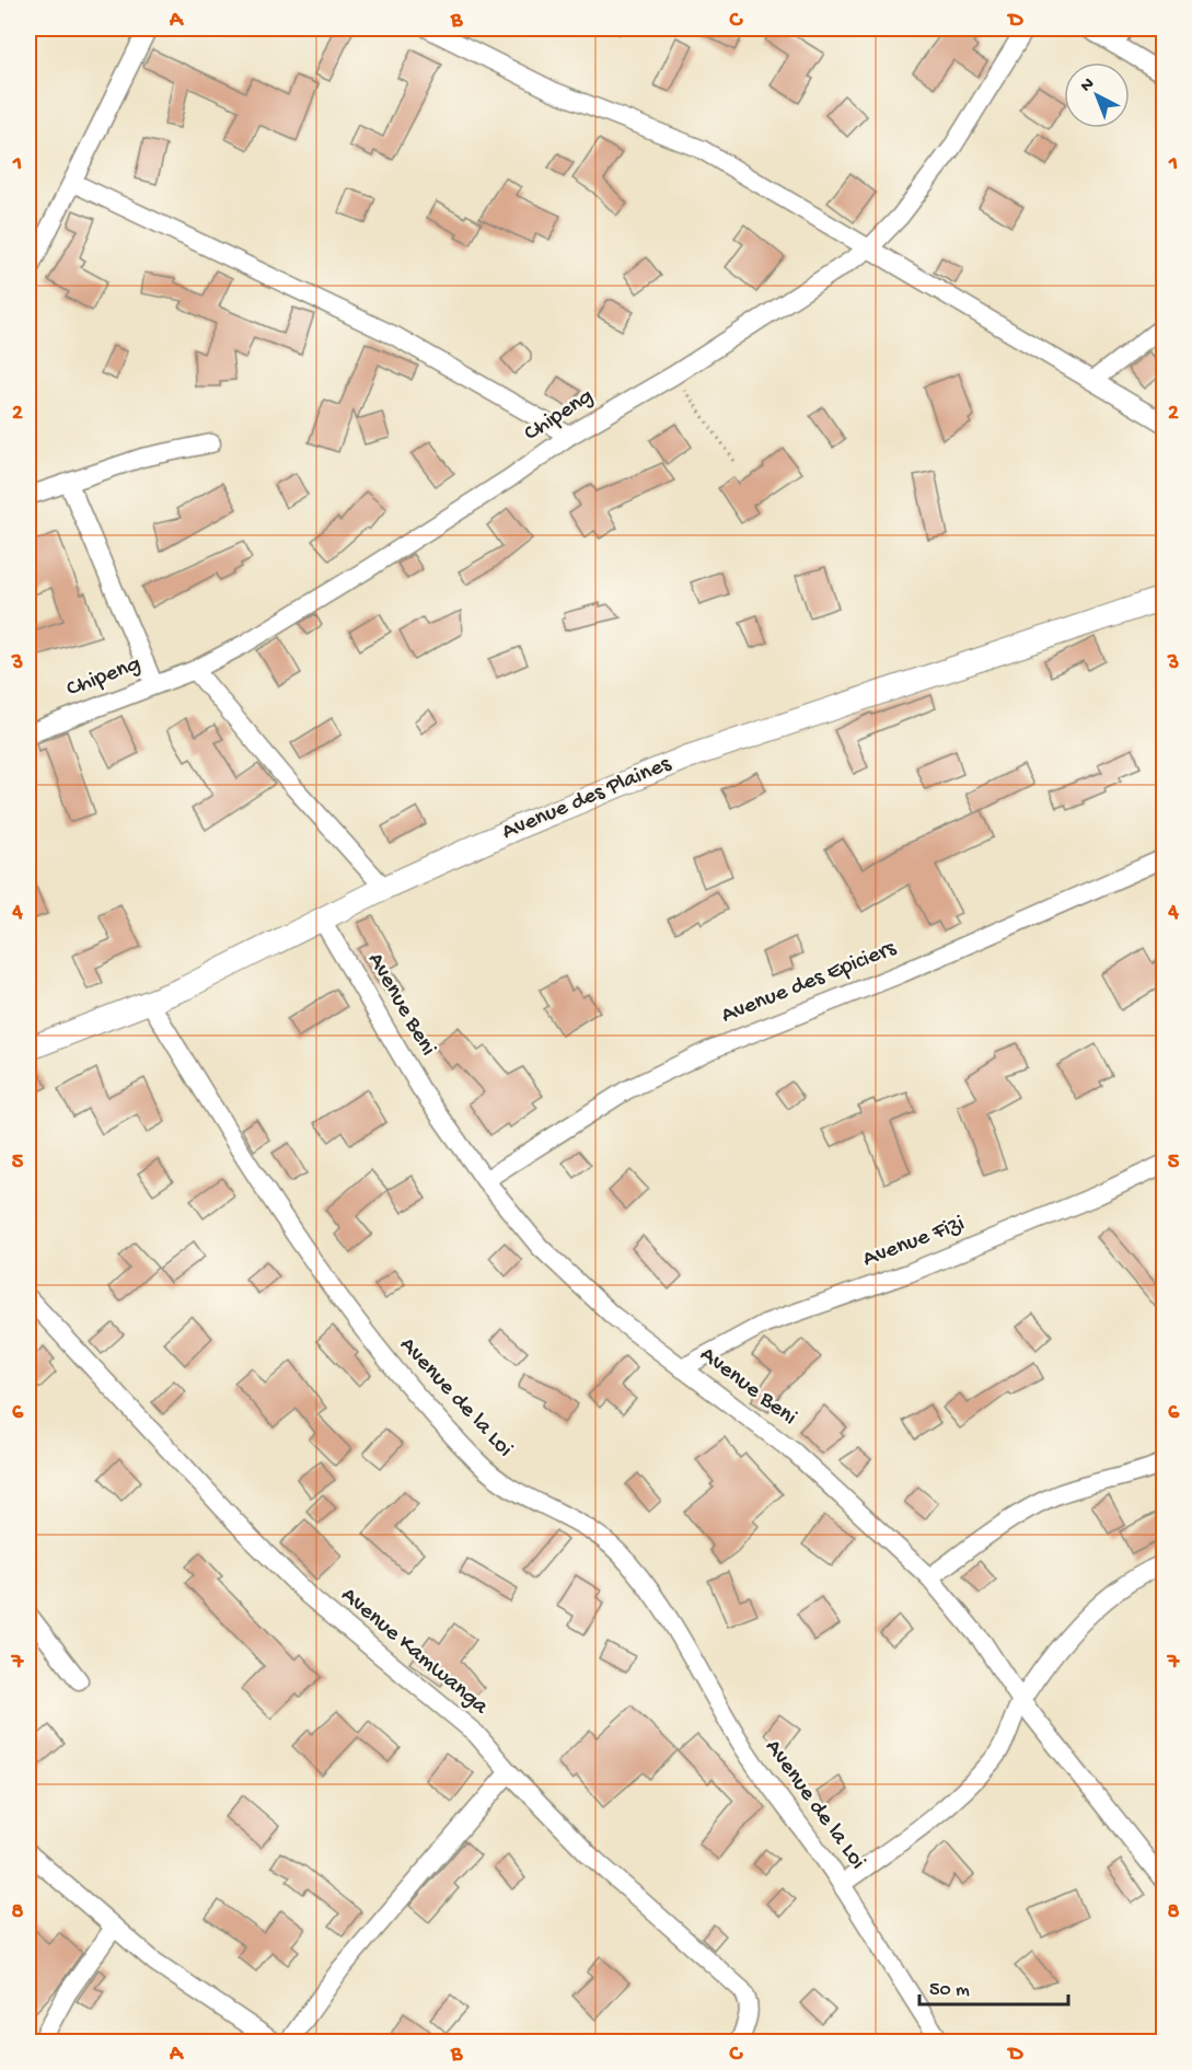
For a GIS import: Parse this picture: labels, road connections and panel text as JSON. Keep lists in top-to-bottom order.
{
  "streets": {
    "street": [
      "Chipeng",
      "Avenue des Plaines",
      "Avenue des Epiciers",
      "Avenue Beni",
      "Avenue Fizi",
      "Avenue de la Loi",
      "Avenue Kamwanga"
    ]
  },
  "crossings": [
    ["Avenue des Plaines", "Avenue Beni"],
    ["Avenue des Plaines", "Avenue de la Loi"],
    ["Avenue des Epiciers", "Avenue Beni"],
    ["Avenue Beni", "Avenue Fizi"]
  ],
  "scale_bar": "50 m",
  "north": "top left",
  "grid": {
    "columns": [
      "A",
      "B",
      "C",
      "D"
    ],
    "rows": [
      "1",
      "2",
      "3",
      "4",
      "5",
      "6",
      "7",
      "8"
    ]
  }
}
